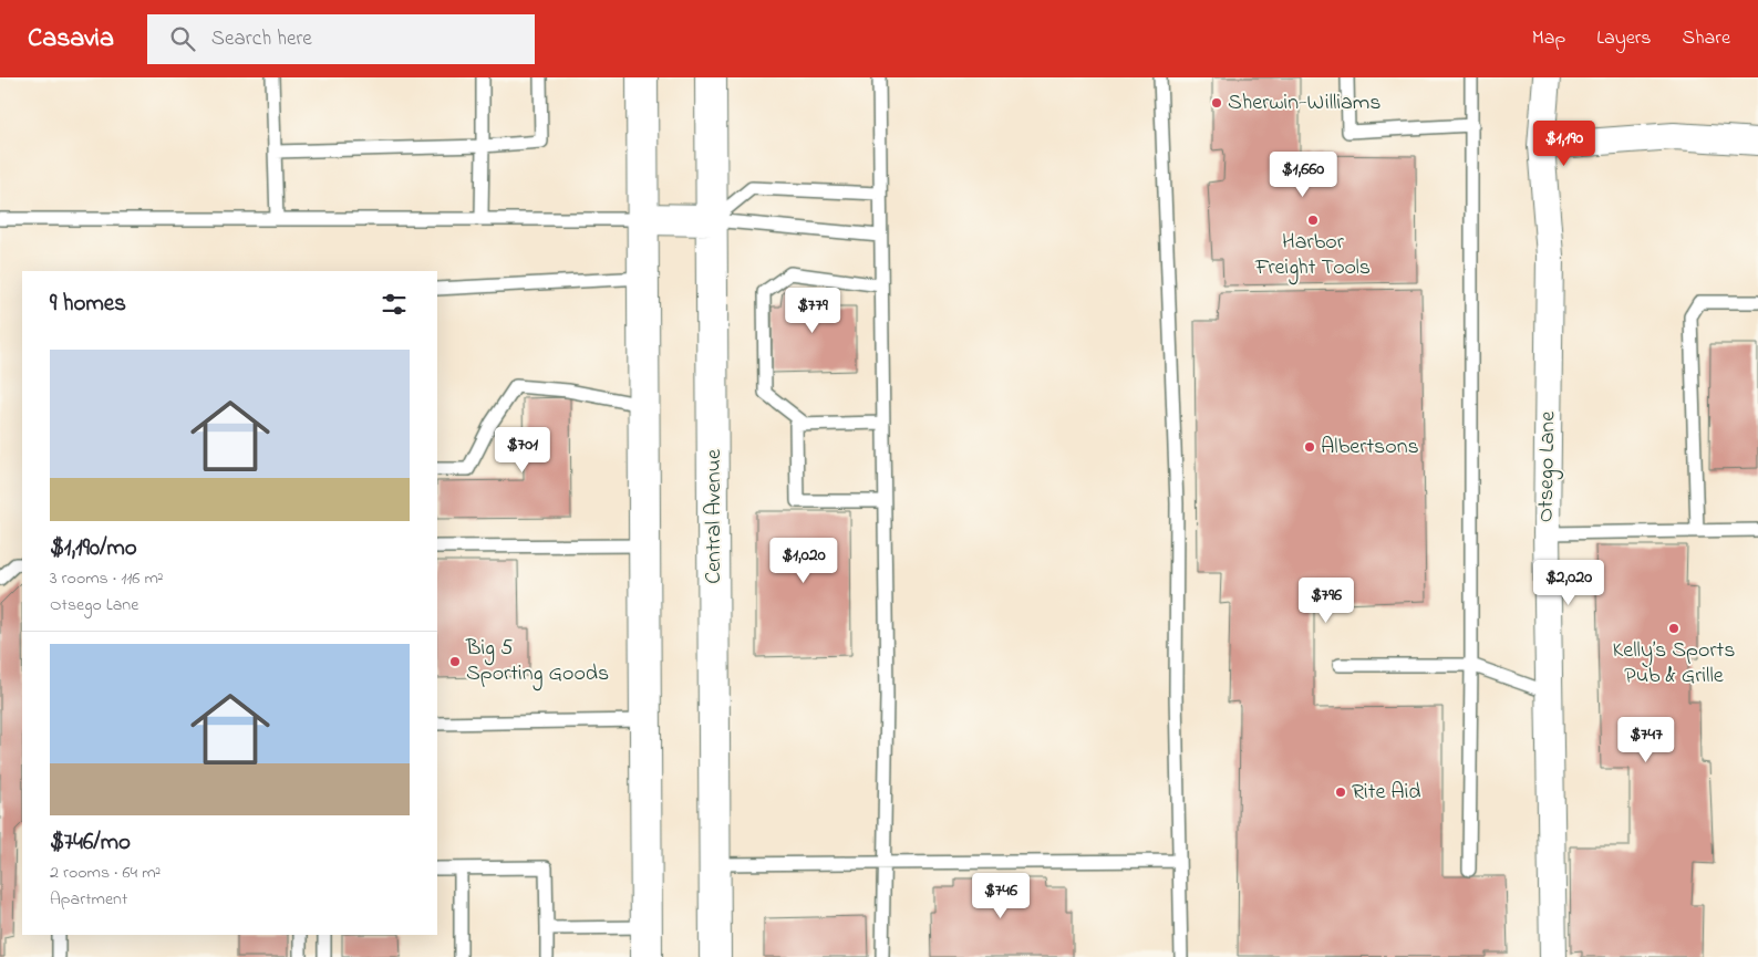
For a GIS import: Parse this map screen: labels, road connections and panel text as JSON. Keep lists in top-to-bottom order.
{
  "streets": {
    "main road": ["Central Avenue"],
    "street": ["Otsego Lane"]
  },
  "places": [
    "Sherwin-Williams",
    "Harbor Freight Tools",
    "Albertsons",
    "Kelly’s Sports Pub & Grille",
    "Big 5 Sporting Goods",
    "Rite Aid"
  ],
  "page": {
    "header": "Casavia",
    "search": "Search here",
    "nav": ["Map", "Layers", "Share"],
    "price": [
      "$1,190",
      "$1,660",
      "$779",
      "$701",
      "$1,020",
      "$2,020",
      "$796",
      "$747",
      "$746"
    ],
    "heading": "9 homes",
    "list": [
      {
        "name": "$1,190/mo",
        "note": "3 rooms · 116 m² · Otsego Lane"
      },
      {
        "name": "$746/mo",
        "note": "2 rooms · 64 m² · Apartment"
      }
    ]
  }
}
